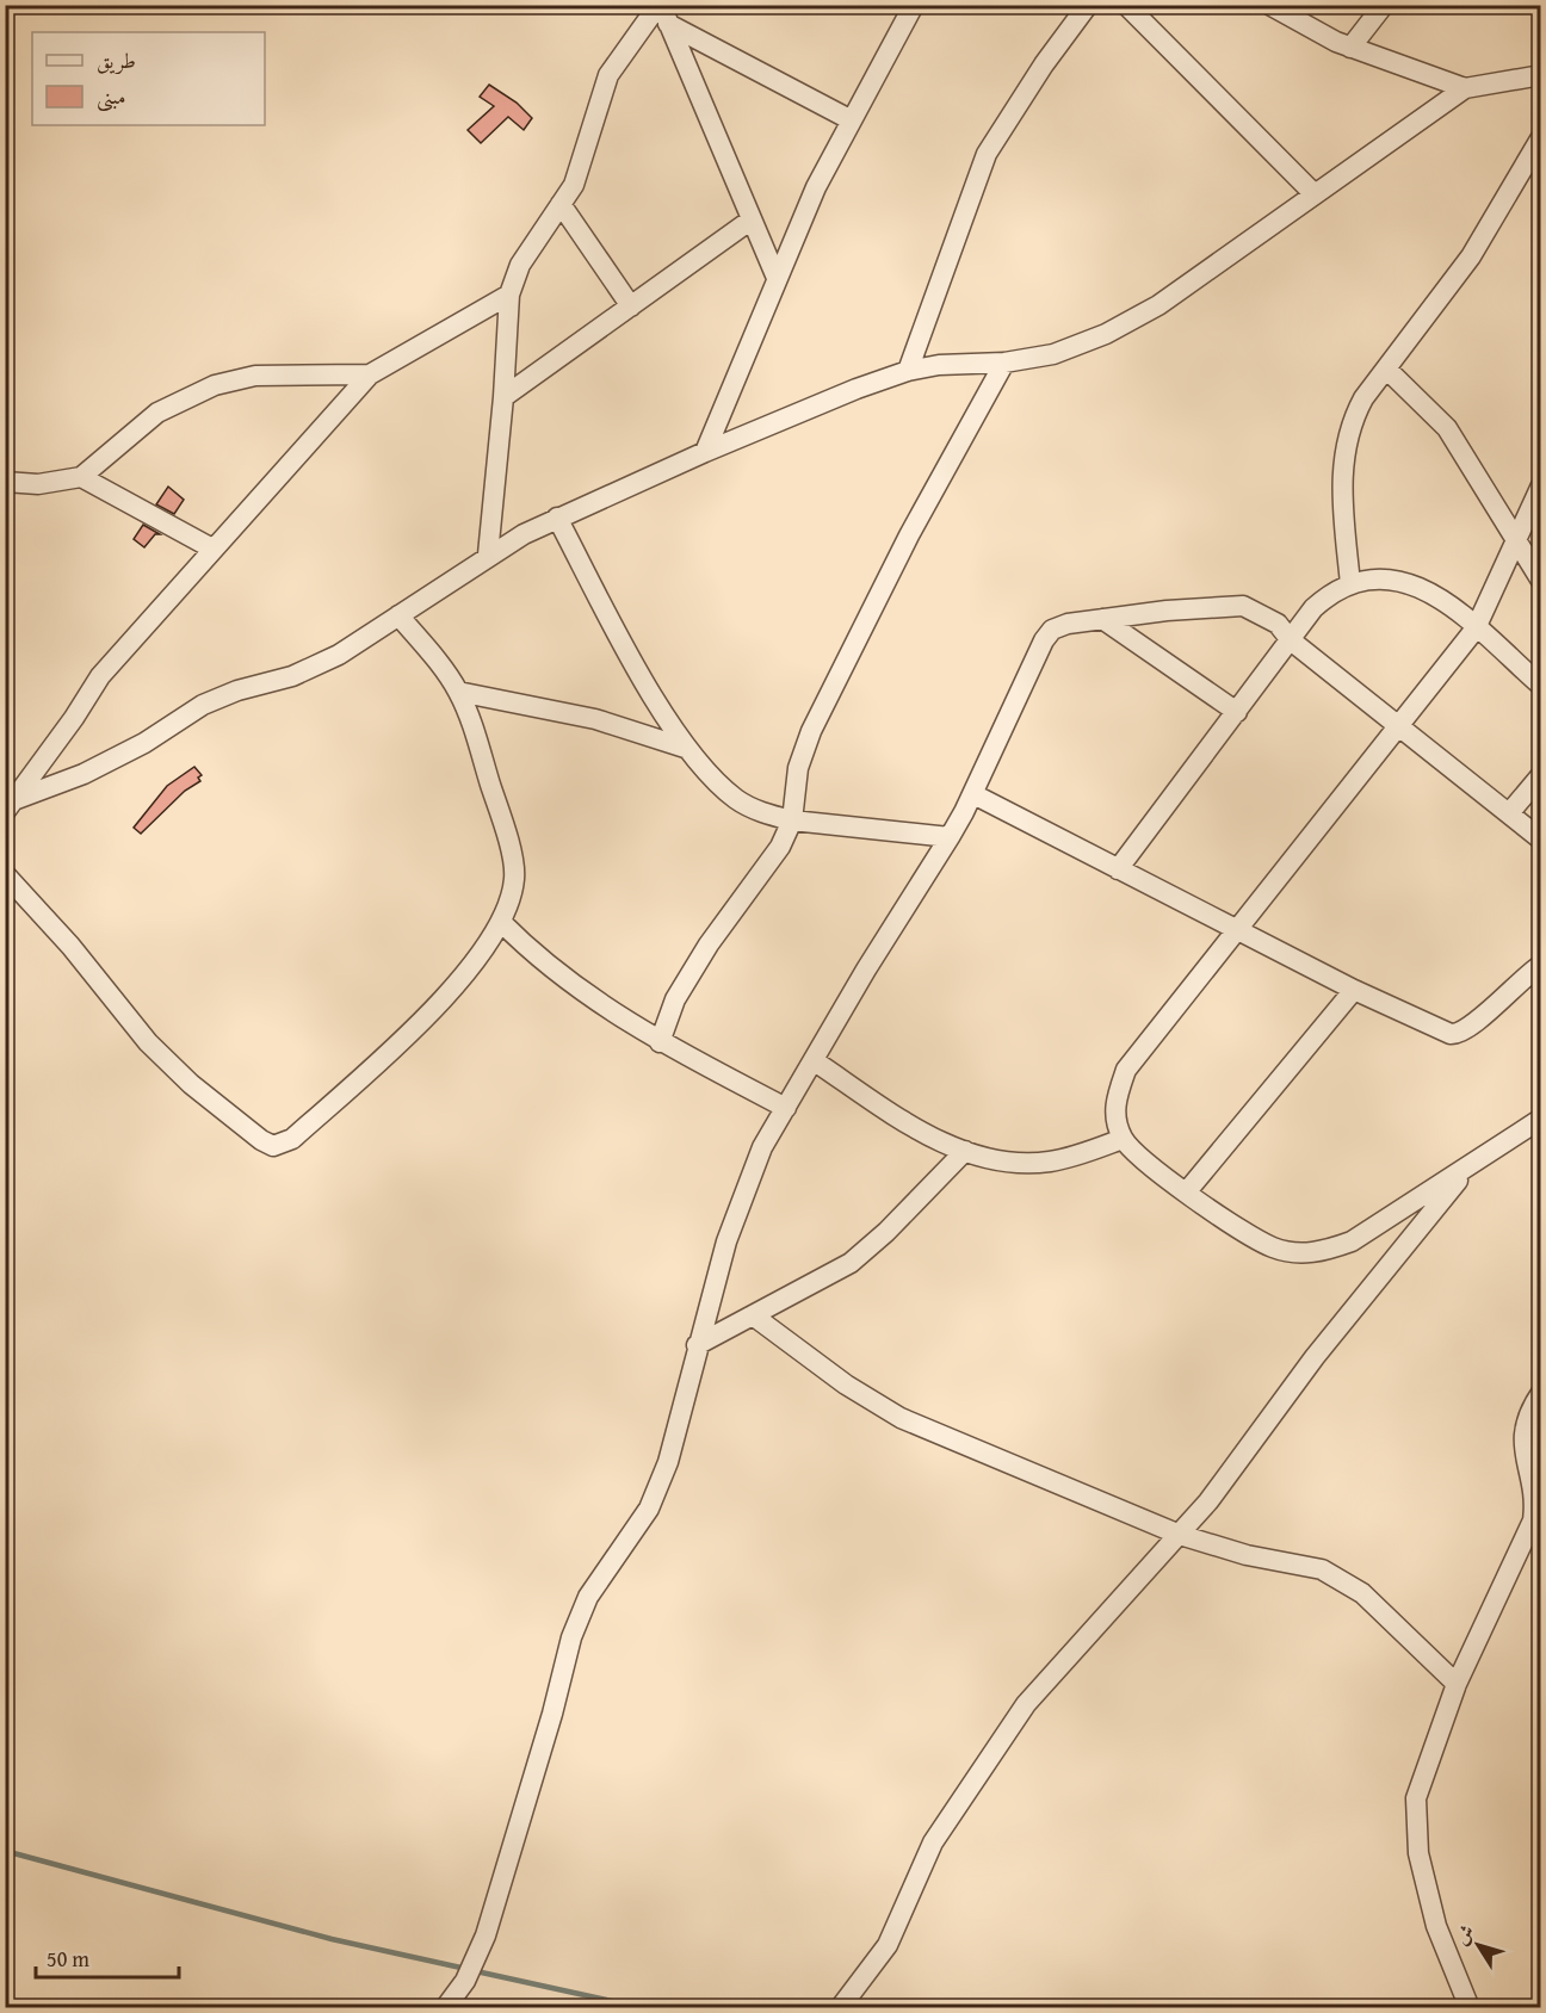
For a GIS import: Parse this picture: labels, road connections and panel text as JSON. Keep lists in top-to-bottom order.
{
  "legend": ["طريق", "مبنى"],
  "scale_bar": "50 m",
  "north": "top left"
}
